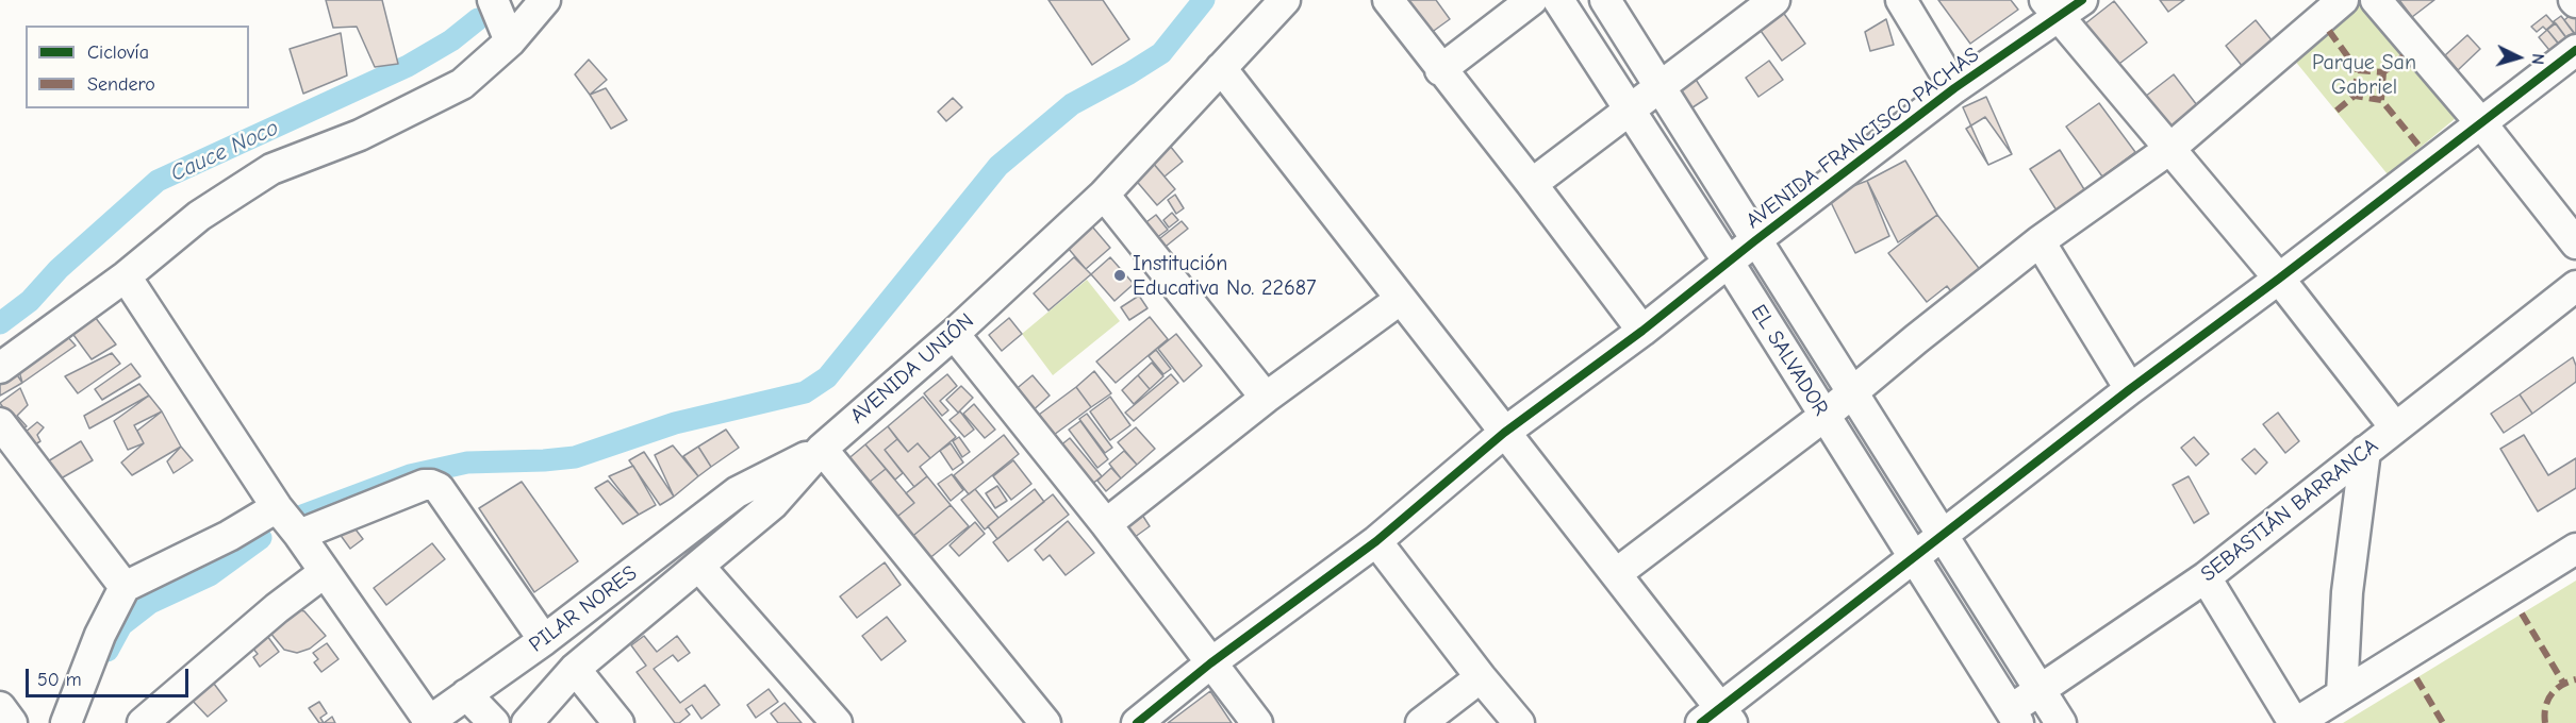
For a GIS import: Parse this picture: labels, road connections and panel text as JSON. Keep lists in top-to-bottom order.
{
  "streets": {
    "street": [
      "AVENIDA FRANCISCO PACHAS",
      "EL SALVADOR",
      "AVENIDA UNIÓN",
      "SEBASTIÁN BARRANCA",
      "PILAR NORES"
    ]
  },
  "crossings": [
    ["AVENIDA FRANCISCO PACHAS", "EL SALVADOR"],
    ["EL SALVADOR", "SEBASTIÁN BARRANCA"],
    ["AVENIDA UNIÓN", "PILAR NORES"]
  ],
  "water": ["Cauce Noco"],
  "parks": ["Parque San Gabriel"],
  "places": ["Institución Educativa No. 22687"],
  "legend": ["Ciclovía", "Sendero"],
  "scale_bar": "50 m",
  "north": "right"
}
